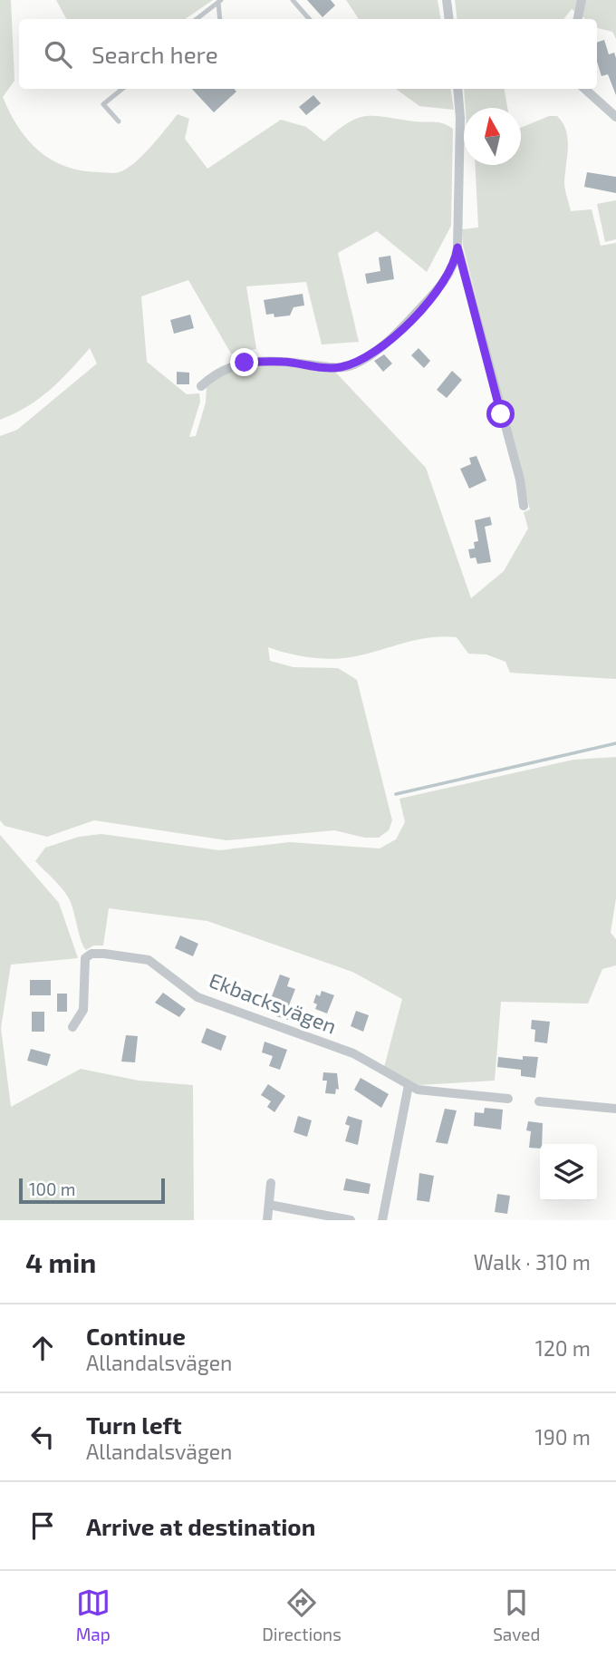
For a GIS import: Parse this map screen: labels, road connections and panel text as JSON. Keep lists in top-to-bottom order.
{
  "streets": {
    "street": ["Ekbacksvägen"]
  },
  "scale_bar": "100 m",
  "north": "top",
  "page": {
    "search": "Search here",
    "scale": "100 m",
    "heading": ["4 min", "Walk · 310 m"],
    "list": [
      ["Continue", "Allandalsvägen", "120 m"],
      ["Turn left", "Allandalsvägen", "190 m"],
      "Arrive at destination"
    ],
    "nav": ["Map", "Directions", "Saved"]
  }
}
